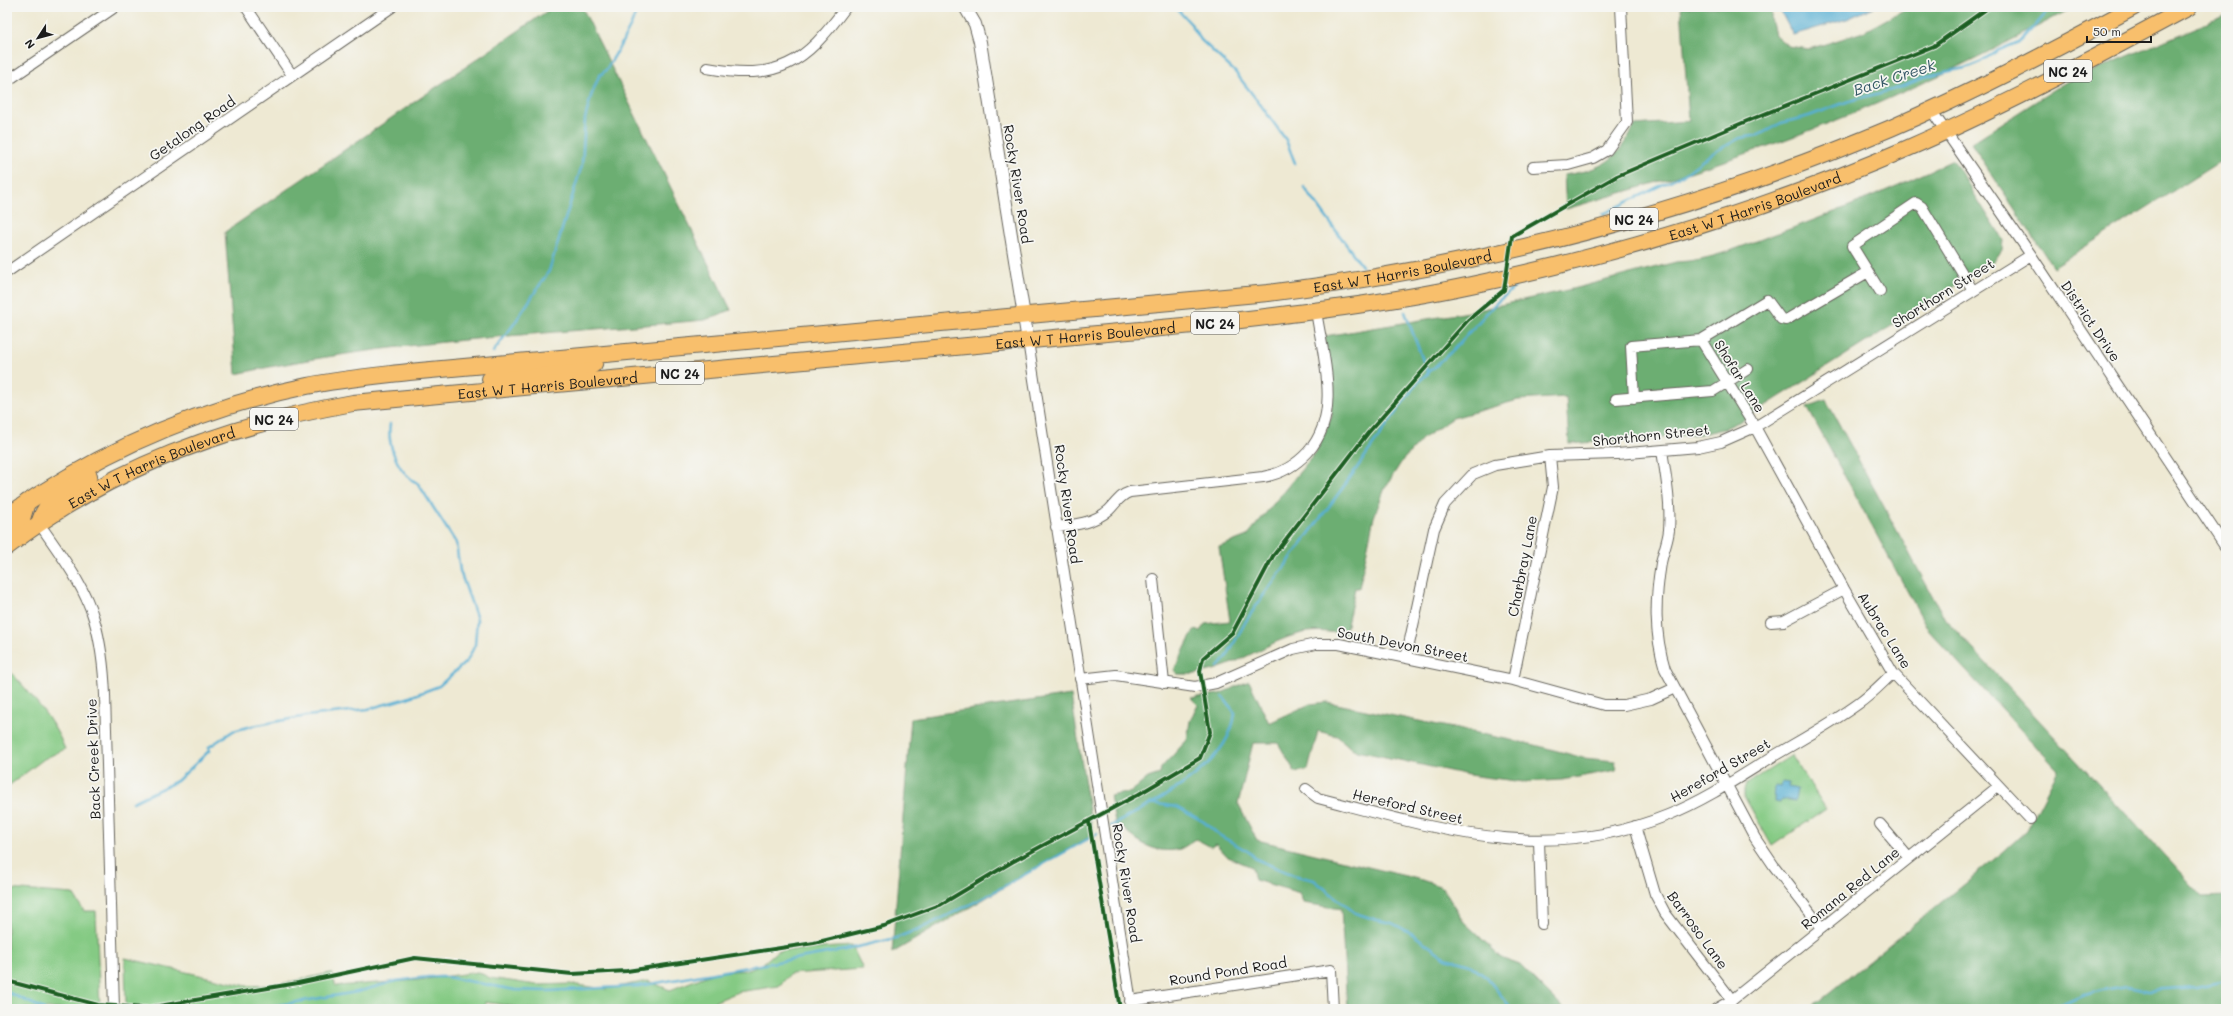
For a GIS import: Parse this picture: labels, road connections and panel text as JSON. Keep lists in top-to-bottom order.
{
  "streets": {
    "main road": ["NC 24", "East W T Harris Boulevard"],
    "street": [
      "Getalong Road",
      "Rocky River Road",
      "Shorthorn Street",
      "District Drive",
      "Shofar Lane",
      "Charbray Lane",
      "Aubrac Lane",
      "South Devon Street",
      "Back Creek Drive",
      "Hereford Street",
      "Romana Red Lane",
      "Barroso Lane",
      "Round Pond Road"
    ]
  },
  "crossings": [
    ["Rocky River Road", "East W T Harris Boulevard"],
    ["Rocky River Road", "South Devon Street"],
    ["Rocky River Road", "Round Pond Road"],
    ["East W T Harris Boulevard", "District Drive"],
    ["East W T Harris Boulevard", "Back Creek Drive"],
    ["Shorthorn Street", "District Drive"],
    ["Shorthorn Street", "Shofar Lane"],
    ["Shorthorn Street", "Charbray Lane"],
    ["Shorthorn Street", "Aubrac Lane"],
    ["Shorthorn Street", "South Devon Street"],
    ["Shofar Lane", "Aubrac Lane"],
    ["Charbray Lane", "South Devon Street"],
    ["Aubrac Lane", "Hereford Street"],
    ["Aubrac Lane", "Romana Red Lane"],
    ["Hereford Street", "Barroso Lane"],
    ["Romana Red Lane", "Barroso Lane"]
  ],
  "water": ["Back Creek"],
  "scale_bar": "50 m",
  "north": "bottom left"
}
